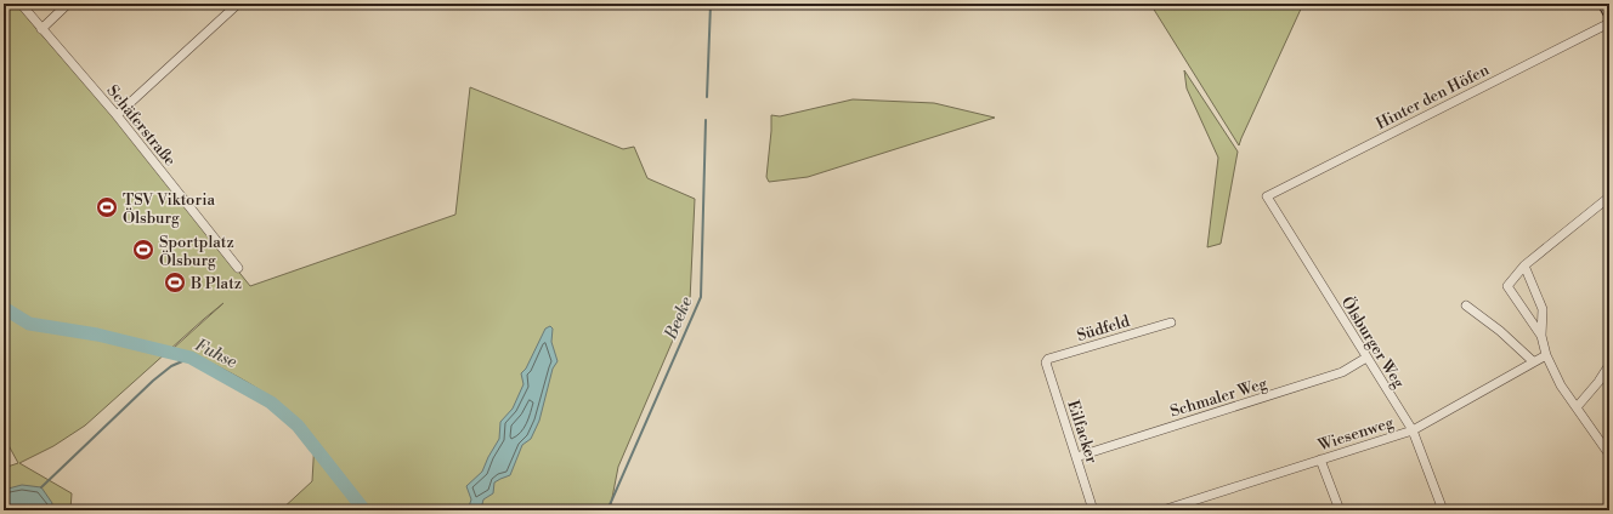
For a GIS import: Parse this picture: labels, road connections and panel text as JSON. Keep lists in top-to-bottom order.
{
  "streets": {
    "street": [
      "Hinter den Höfen",
      "Schäferstraße",
      "Südfeld",
      "Ölsburger Weg",
      "Schmaler Weg",
      "Eilfacker",
      "Wiesenweg"
    ]
  },
  "crossings": [
    ["Hinter den Höfen", "Ölsburger Weg"],
    ["Südfeld", "Eilfacker"],
    ["Ölsburger Weg", "Schmaler Weg"],
    ["Ölsburger Weg", "Wiesenweg"],
    ["Schmaler Weg", "Eilfacker"]
  ],
  "water": ["Beeke", "Fuhse"],
  "places": {
    "sports": ["TSV Viktoria Ölsburg", "Sportplatz Ölsburg", "B Platz"]
  }
}
